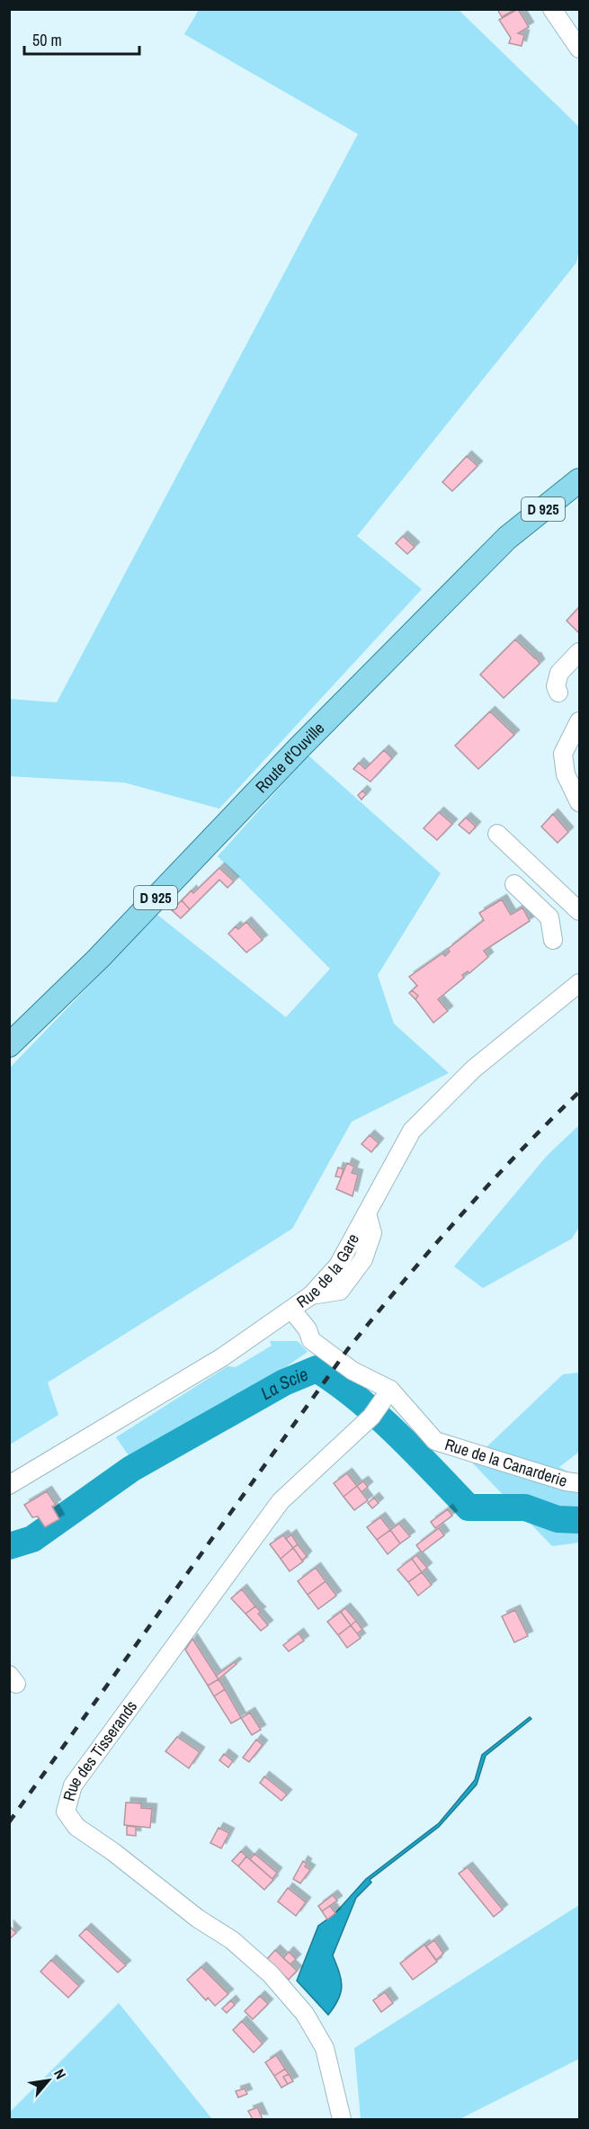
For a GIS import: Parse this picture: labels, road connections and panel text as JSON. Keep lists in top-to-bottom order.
{
  "streets": {
    "main road": ["D 925", "Route d'Ouville"],
    "street": ["Rue de la Gare", "Rue de la Canarderie", "Rue des Tisserands"]
  },
  "crossings": [
    ["Rue de la Gare", "Rue de la Canarderie"],
    ["Rue de la Canarderie", "Rue des Tisserands"]
  ],
  "water": ["La Scie"],
  "scale_bar": "50 m",
  "north": "top right"
}
